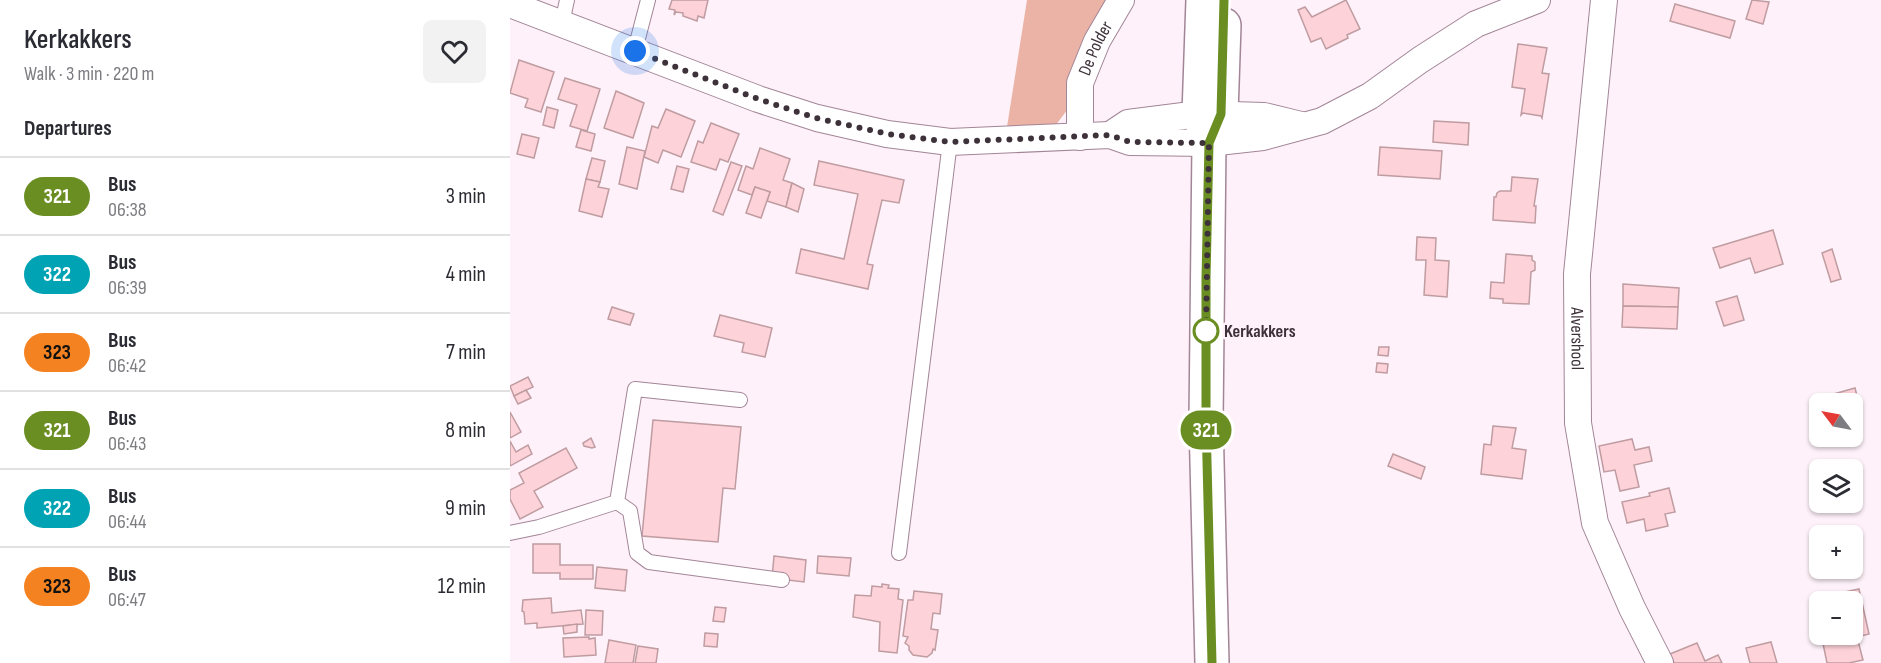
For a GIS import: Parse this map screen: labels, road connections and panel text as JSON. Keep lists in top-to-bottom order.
{
  "streets": {
    "street": ["De Polder", "Alvershool"]
  },
  "places": ["Kerkakkers"],
  "lines": ["bus line 321"],
  "north": "top left",
  "page": {
    "heading": [
      ["Kerkakkers", "Walk · 3 min · 220 m"],
      "Departures"
    ],
    "on_map": "321",
    "list": [
      {
        "mark": "321",
        "name": "Bus",
        "note": "06:38",
        "value": "3 min"
      },
      {
        "mark": "322",
        "name": "Bus",
        "note": "06:39",
        "value": "4 min"
      },
      {
        "mark": "323",
        "name": "Bus",
        "note": "06:42",
        "value": "7 min"
      },
      {
        "mark": "321",
        "name": "Bus",
        "note": "06:43",
        "value": "8 min"
      },
      {
        "mark": "322",
        "name": "Bus",
        "note": "06:44",
        "value": "9 min"
      },
      {
        "mark": "323",
        "name": "Bus",
        "note": "06:47",
        "value": "12 min"
      }
    ],
    "map_buttons": ["+", "−"]
  }
}
